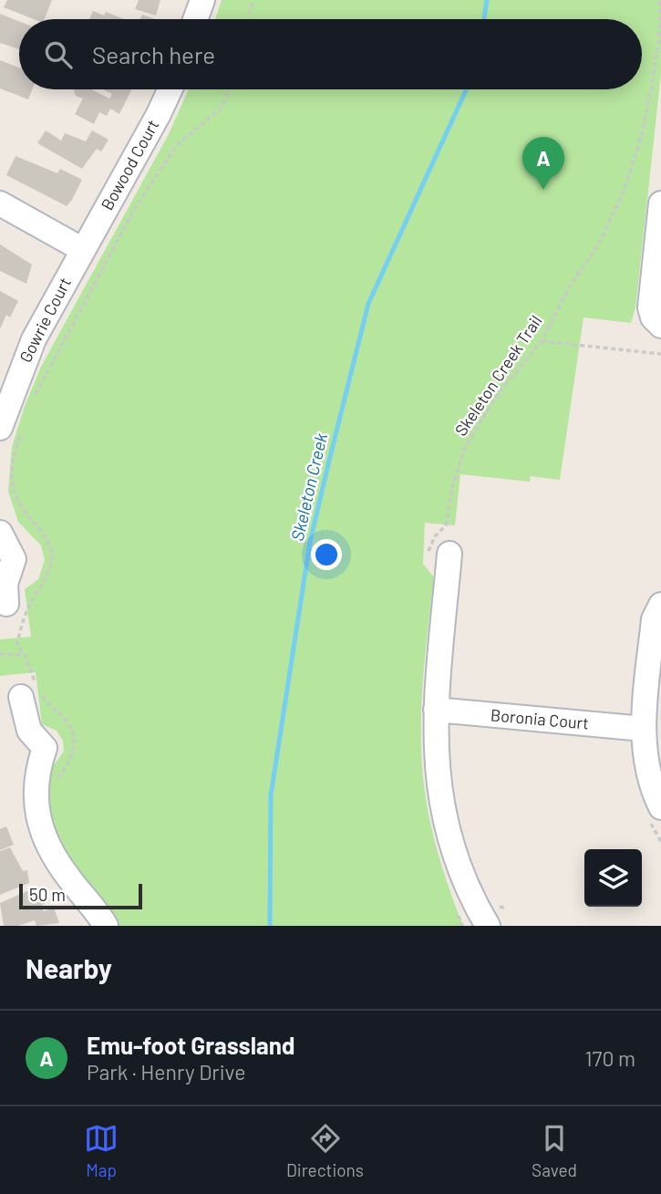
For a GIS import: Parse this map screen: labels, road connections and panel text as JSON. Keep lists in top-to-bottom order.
{
  "streets": {
    "street": ["Bowood Court", "Gowrie Court", "Boronia Court"],
    "path": ["Skeleton Creek Trail"]
  },
  "crossings": [
    ["Bowood Court", "Gowrie Court"]
  ],
  "water": ["Skeleton Creek"],
  "scale_bar": "50 m",
  "page": {
    "search": "Search here",
    "pins": "A",
    "scale": "50 m",
    "heading": "Nearby",
    "list": [
      {
        "mark": "A",
        "name": "Emu-foot Grassland",
        "note": "Park · Henry Drive",
        "value": "170 m"
      }
    ],
    "nav": ["Map", "Directions", "Saved"]
  }
}
